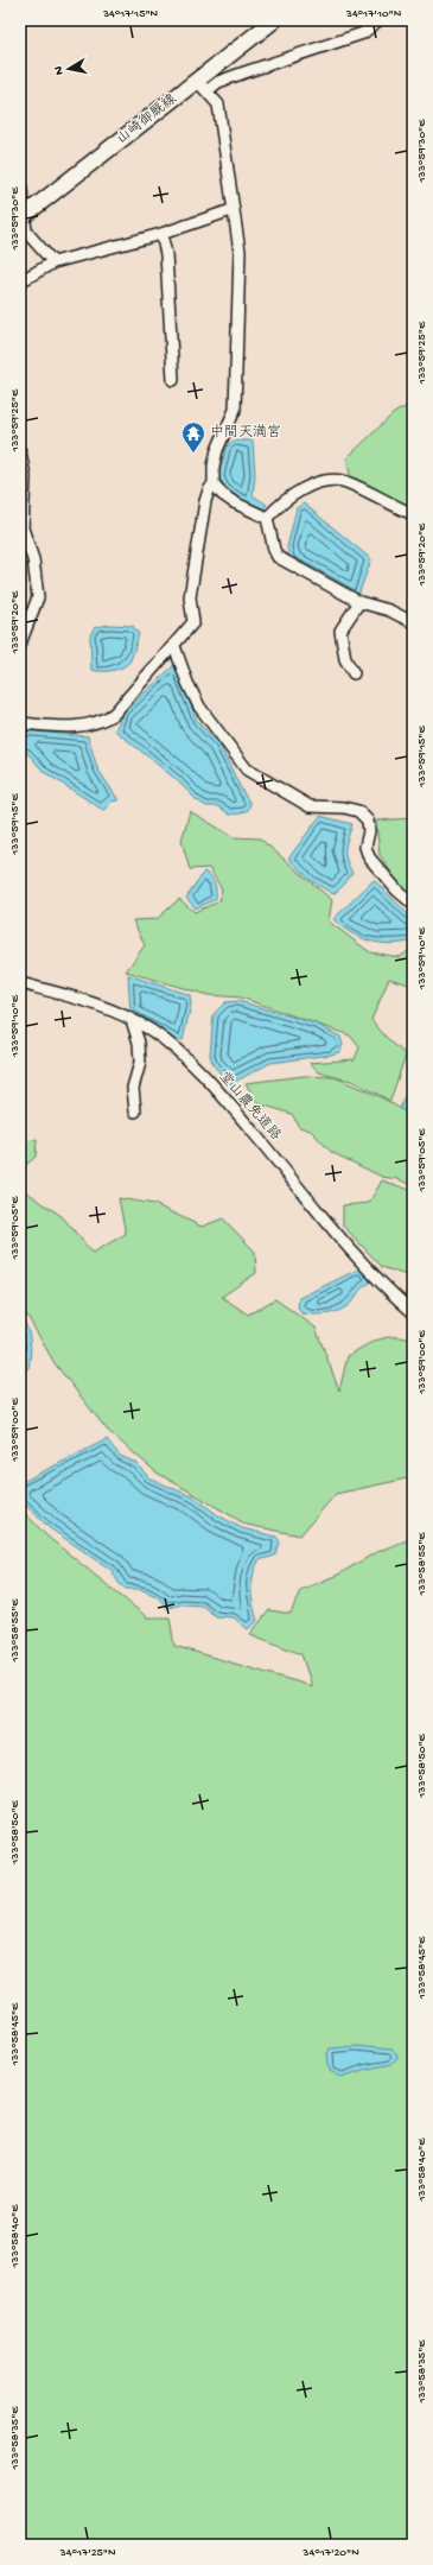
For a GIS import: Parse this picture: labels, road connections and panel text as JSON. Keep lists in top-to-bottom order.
{
  "streets": {
    "main road": ["山崎御厩線"],
    "street": ["堂山農免道路"]
  },
  "places": {
    "temple": ["中間天満宮"]
  },
  "north": "left",
  "coordinates": [
    "34°17'15\"N",
    "34°17'10\"N",
    "133°59'30\"E",
    "133°59'25\"E",
    "133°59'20\"E",
    "133°59'15\"E",
    "133°59'10\"E",
    "133°59'05\"E",
    "133°59'00\"E",
    "133°58'55\"E",
    "133°58'50\"E",
    "133°58'45\"E",
    "133°58'40\"E",
    "133°58'35\"E",
    "34°17'25\"N",
    "34°17'20\"N"
  ]
}
